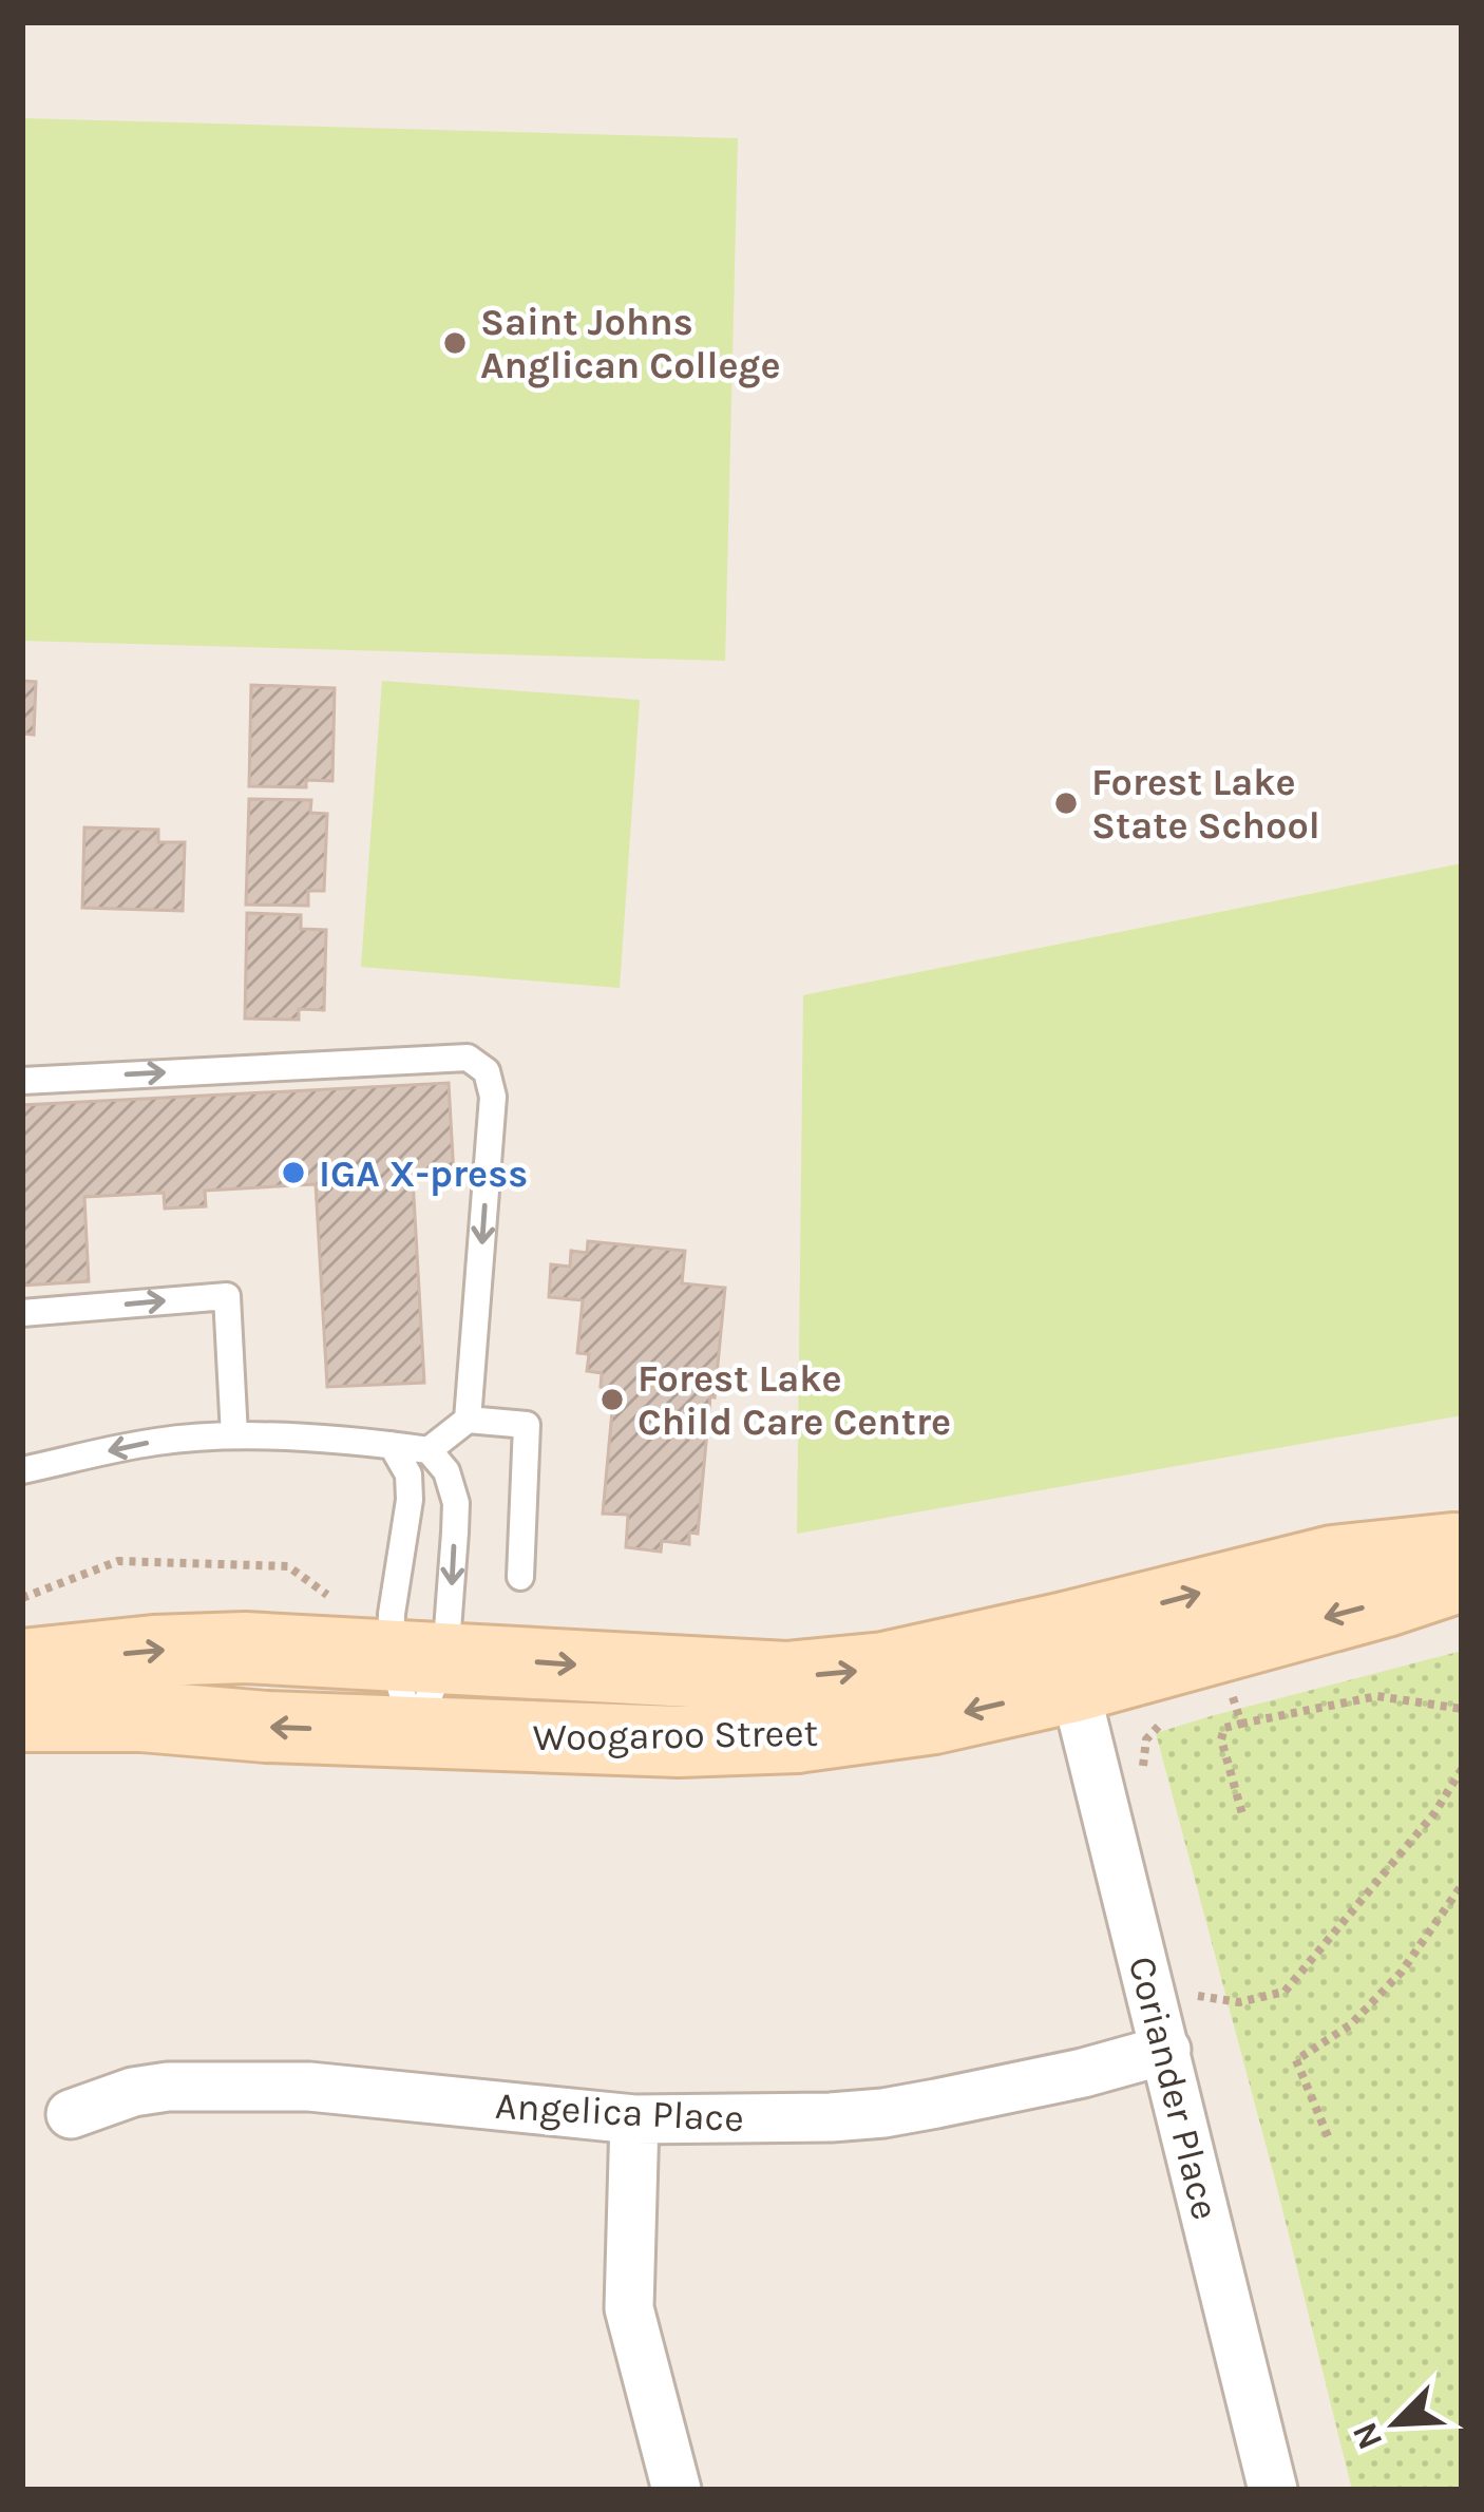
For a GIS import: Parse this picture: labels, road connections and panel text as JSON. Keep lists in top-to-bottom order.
{
  "streets": {
    "main road": ["Woogaroo Street"],
    "street": ["Coriander Place", "Angelica Place"]
  },
  "crossings": [
    ["Woogaroo Street", "Coriander Place"],
    ["Coriander Place", "Angelica Place"]
  ],
  "places": [
    "Saint Johns Anglican College",
    "Forest Lake State School",
    "IGA X-press",
    "Forest Lake Child Care Centre"
  ],
  "north": "bottom left"
}
